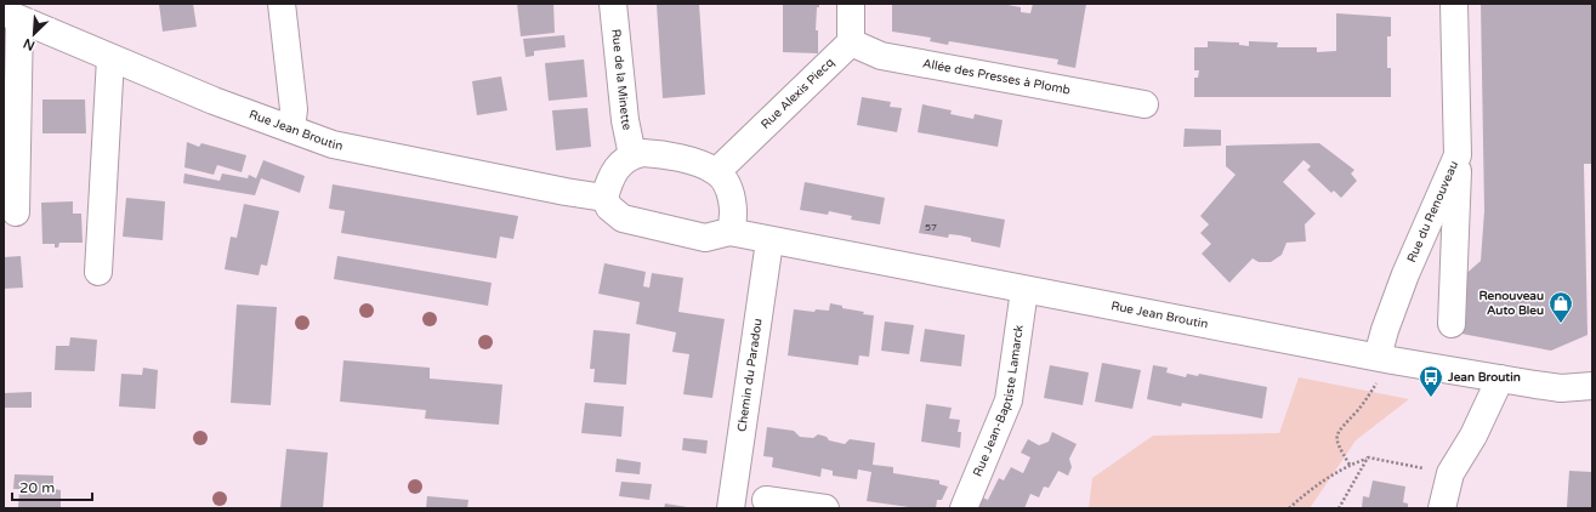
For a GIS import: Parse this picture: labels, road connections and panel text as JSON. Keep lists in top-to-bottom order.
{
  "streets": {
    "street": [
      "Allée des Presses à Plomb",
      "Rue de la Minette",
      "Rue Alexis Piecq",
      "Rue Jean Broutin",
      "Rue du Renouveau",
      "Chemin du Paradou",
      "Rue Jean-Baptiste Lamarck"
    ]
  },
  "crossings": [
    ["Allée des Presses à Plomb", "Rue Alexis Piecq"],
    ["Rue Jean Broutin", "Rue du Renouveau"],
    ["Rue Jean Broutin", "Chemin du Paradou"],
    ["Rue Jean Broutin", "Rue Jean-Baptiste Lamarck"]
  ],
  "places": {
    "shop": ["Renouveau Auto Bleu"],
    "bus stop": ["Jean Broutin"]
  },
  "house_numbers": ["57"],
  "scale_bar": "20 m",
  "north": "bottom left"
}
